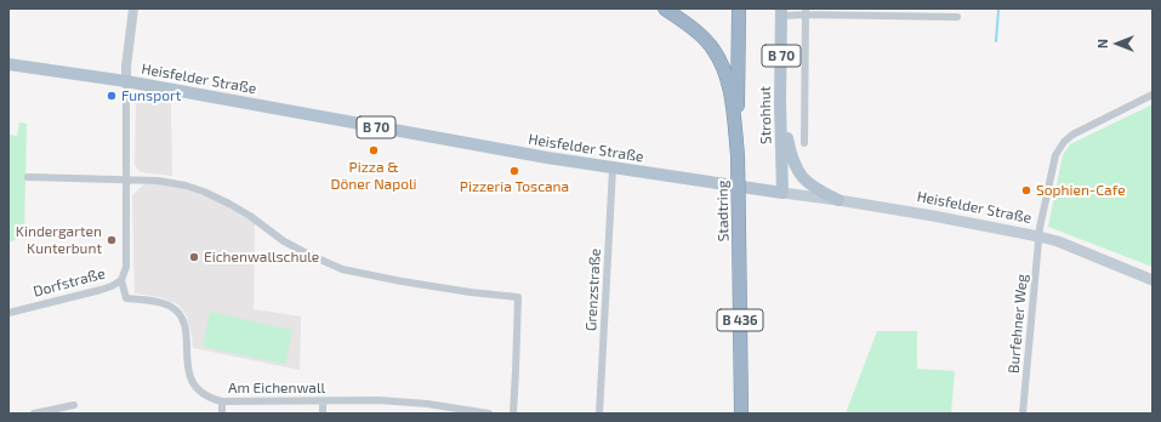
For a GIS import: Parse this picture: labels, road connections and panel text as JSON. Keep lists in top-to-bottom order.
{
  "streets": {
    "highway": ["Stadtring", "B 436"],
    "main road": ["B 70", "Heisfelder Straße", "Strohhut"],
    "street": [
      "Dorfstraße",
      "Grenzstraße",
      "Burfehner Weg",
      "Am Eichenwall"
    ]
  },
  "crossings": [
    ["Heisfelder Straße", "Strohhut"],
    ["Heisfelder Straße", "Dorfstraße"],
    ["Heisfelder Straße", "Grenzstraße"],
    ["Heisfelder Straße", "Burfehner Weg"],
    ["Dorfstraße", "Am Eichenwall"]
  ],
  "places": [
    "Funsport",
    "Pizza & Döner Napoli",
    "Pizzeria Toscana",
    "Sophien-Cafe",
    "Kindergarten Kunterbunt",
    "Eichenwallschule"
  ],
  "north": "left"
}
